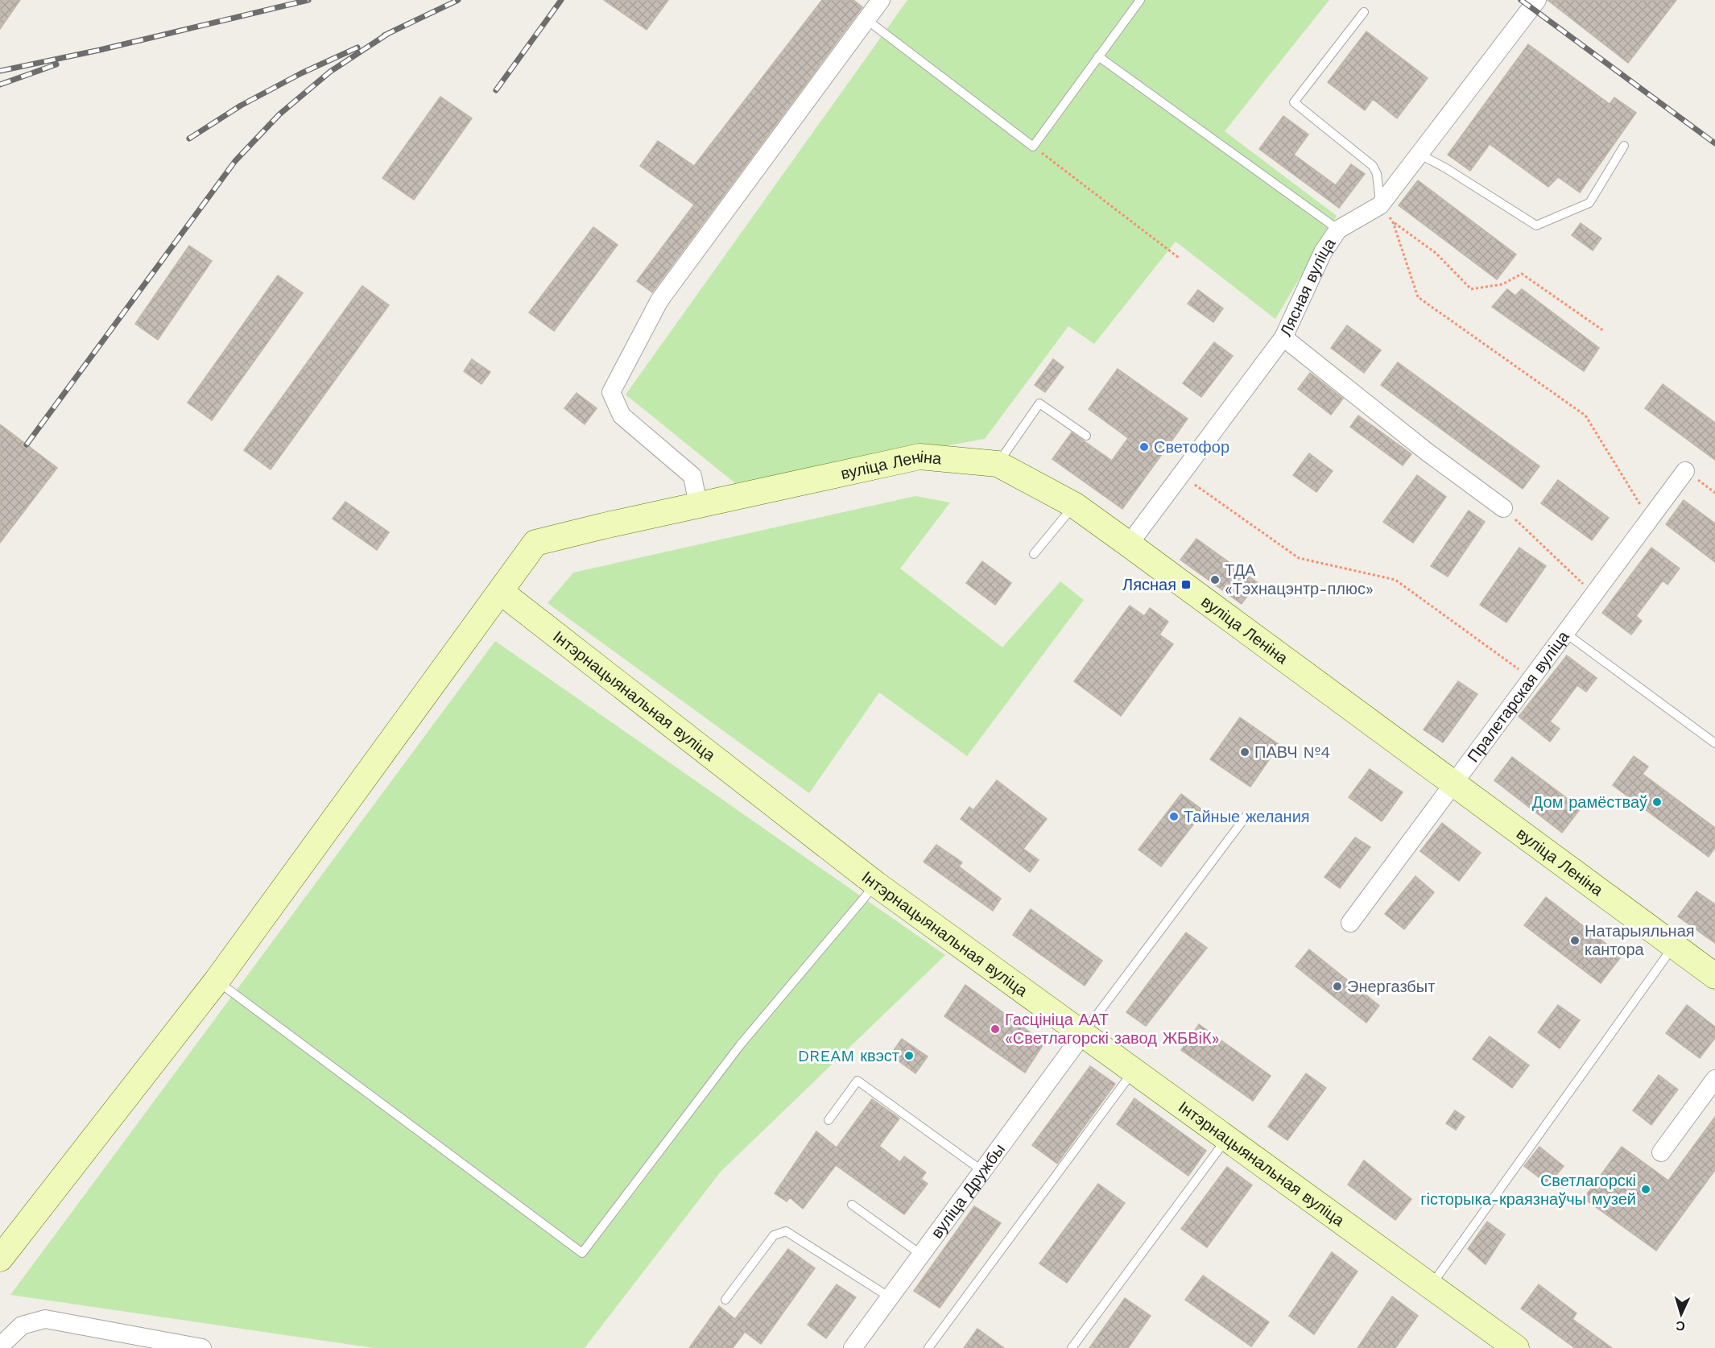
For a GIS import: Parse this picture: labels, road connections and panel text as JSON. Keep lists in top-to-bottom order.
{
  "streets": {
    "street": [
      "Лясная вуліца",
      "вуліца Леніна",
      "Інтэрнацыянальная вуліца",
      "Пралетарская вуліца",
      "вуліца Дружбы"
    ]
  },
  "crossings": [
    ["Лясная вуліца", "вуліца Леніна"],
    ["вуліца Леніна", "Інтэрнацыянальная вуліца"],
    ["вуліца Леніна", "Пралетарская вуліца"],
    ["Інтэрнацыянальная вуліца", "вуліца Дружбы"]
  ],
  "places": {
    "other": [
      "Светофор",
      "ТДА «Тэхнацэнтр-плюс»",
      "ПАВЧ №4",
      "Дом рамёстваў",
      "Тайные желания",
      "Натарыяльная кантора",
      "Энергазбыт",
      "Гасцініца ААТ «Светлагорскі завод ЖБВіК»",
      "DREAM квэст",
      "Светлагорскі гісторыка-краязнаўчы музей"
    ],
    "transit": ["Лясная"]
  },
  "north": "bottom"
}
